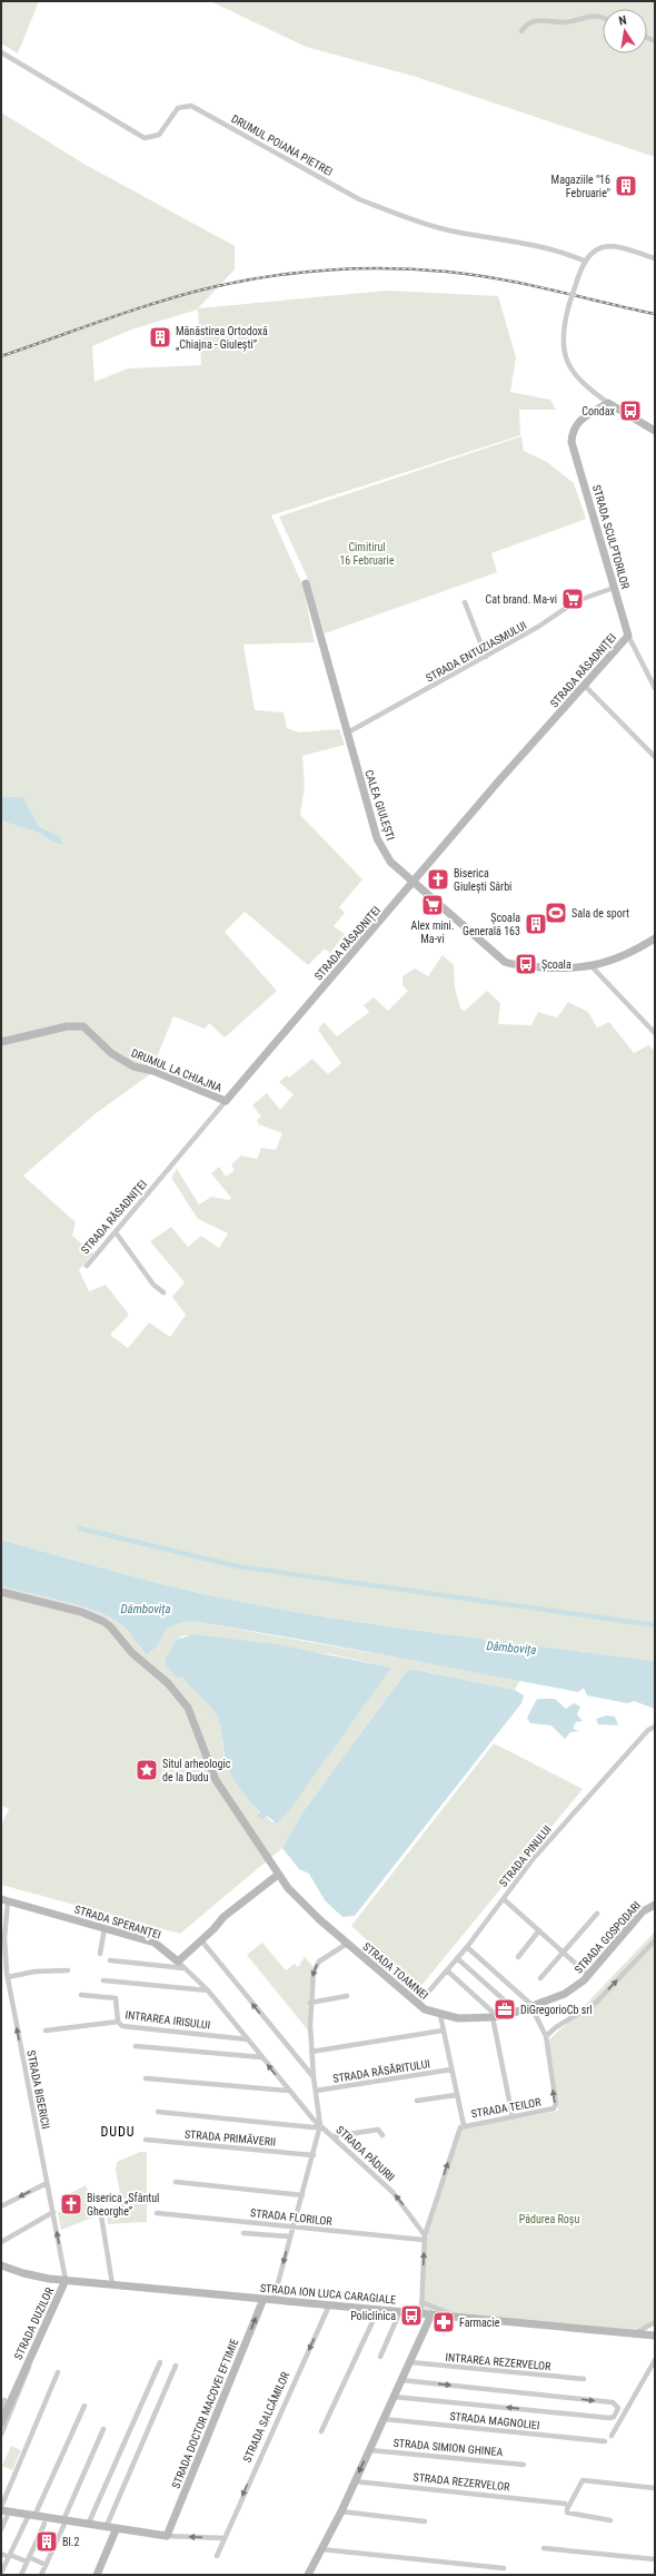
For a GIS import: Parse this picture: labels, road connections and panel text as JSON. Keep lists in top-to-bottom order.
{
  "streets": {
    "street": [
      "DRUMUL POIANA PIETREI",
      "STRADA SCULPTORILOR",
      "STRADA ENTUZIASMULUI",
      "STRADA RĂSADNIȚEI",
      "CALEA GIULEȘTI",
      "DRUMUL LA CHIAJNA",
      "STRADA PINULUI",
      "STRADA SPERANȚEI",
      "STRADA GOSPODARI",
      "STRADA TOAMNEI",
      "INTRAREA IRISULUI",
      "STRADA RĂSĂRITULUI",
      "STRADA BISERICII",
      "STRADA TEILOR",
      "STRADA PRIMĂVERII",
      "STRADA PĂDURII",
      "STRADA FLORILOR",
      "STRADA ION LUCA CARAGIALE",
      "STRADA DUZILOR",
      "INTRAREA REZERVELOR",
      "STRADA DOCTOR MACOVEI EFTIMIE",
      "STRADA SALCÂMILOR",
      "STRADA MAGNOLIEI",
      "STRADA SIMION GHINEA",
      "STRADA REZERVELOR"
    ]
  },
  "crossings": [
    ["STRADA SCULPTORILOR", "STRADA ENTUZIASMULUI"],
    ["STRADA SCULPTORILOR", "STRADA RĂSADNIȚEI"],
    ["STRADA ENTUZIASMULUI", "CALEA GIULEȘTI"],
    ["STRADA RĂSADNIȚEI", "CALEA GIULEȘTI"],
    ["STRADA RĂSADNIȚEI", "DRUMUL LA CHIAJNA"],
    ["STRADA PINULUI", "STRADA TOAMNEI"],
    ["STRADA SPERANȚEI", "INTRAREA IRISULUI"],
    ["STRADA SPERANȚEI", "STRADA BISERICII"],
    ["STRADA SPERANȚEI", "STRADA PĂDURII"],
    ["STRADA GOSPODARI", "STRADA TOAMNEI"],
    ["STRADA TOAMNEI", "STRADA TEILOR"],
    ["STRADA TOAMNEI", "STRADA PĂDURII"],
    ["STRADA RĂSĂRITULUI", "STRADA PĂDURII"],
    ["STRADA BISERICII", "STRADA ION LUCA CARAGIALE"],
    ["STRADA BISERICII", "STRADA DUZILOR"],
    ["STRADA TEILOR", "STRADA PĂDURII"],
    ["STRADA TEILOR", "STRADA FLORILOR"],
    ["STRADA TEILOR", "STRADA ION LUCA CARAGIALE"],
    ["STRADA PĂDURII", "STRADA FLORILOR"],
    ["STRADA ION LUCA CARAGIALE", "STRADA DUZILOR"],
    ["STRADA ION LUCA CARAGIALE", "STRADA DOCTOR MACOVEI EFTIMIE"],
    ["STRADA ION LUCA CARAGIALE", "STRADA SALCÂMILOR"]
  ],
  "one_way": ["STRADA BISERICII", "STRADA TEILOR", "STRADA SALCÂMILOR"],
  "districts": ["DUDU"],
  "water": ["Dâmbovița"],
  "parks": ["Cimitirul 16 Februarie", "Pădurea Roșu"],
  "places": {
    "building": [
      "Magaziile \"16 Februarie\"",
      "Mănăstirea Ortodoxă „Chiajna - Giulești”",
      "Școala Generală 163",
      "Bl.2"
    ],
    "bus stop": ["Condax", "Școala", "Policlinica"],
    "supermarket": ["Cat brand. Ma-vi", "Alex mini. Ma-vi"],
    "church": ["Biserica Giulești Sârbi", "Biserica „Sfântul Gheorghe”"],
    "sports": ["Sala de sport"],
    "place": ["Situl arheologic de la Dudu"],
    "office": ["DiGregorioCb srl"],
    "pharmacy": ["Farmacie"]
  },
  "north": "top"
}
